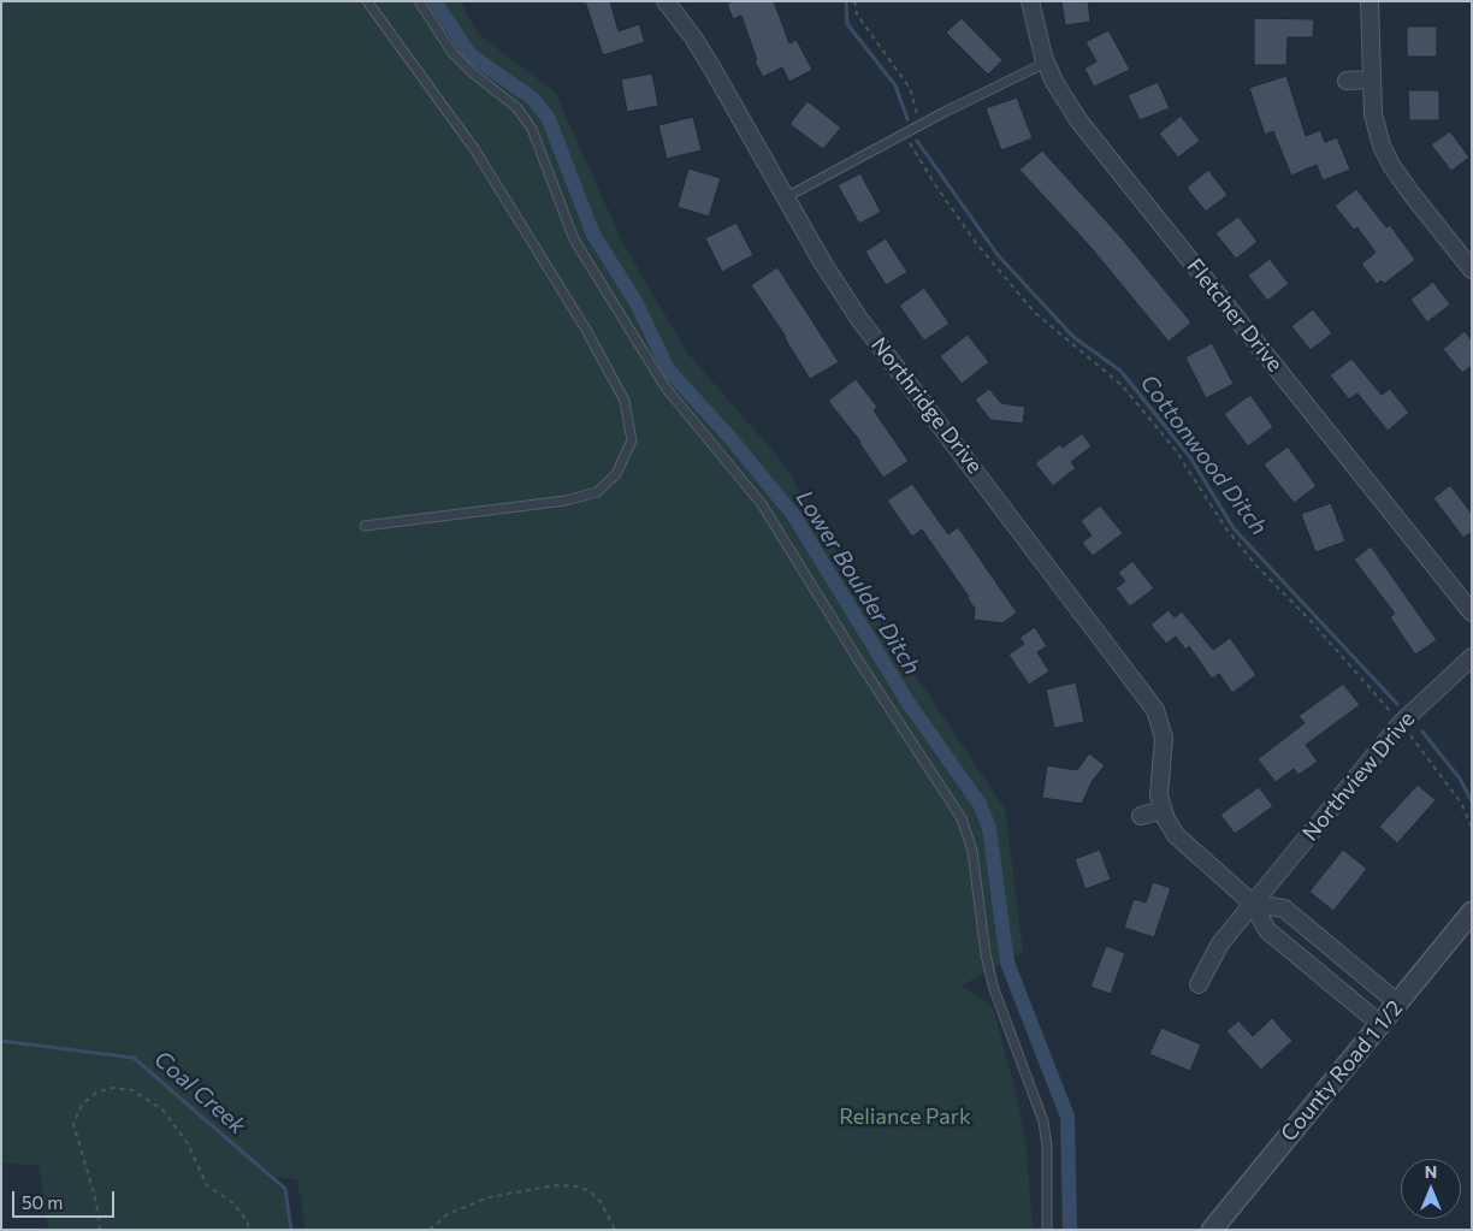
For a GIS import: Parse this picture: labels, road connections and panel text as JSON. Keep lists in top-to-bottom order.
{
  "streets": {
    "street": [
      "Fletcher Drive",
      "Northridge Drive",
      "Northview Drive",
      "County Road 1 1/2"
    ]
  },
  "crossings": [
    ["Northridge Drive", "Northview Drive"],
    ["Northridge Drive", "County Road 1 1/2"]
  ],
  "water": ["Cottonwood Ditch", "Lower Boulder Ditch", "Coal Creek"],
  "parks": ["Reliance Park"],
  "scale_bar": "50 m",
  "north": "top"
}
